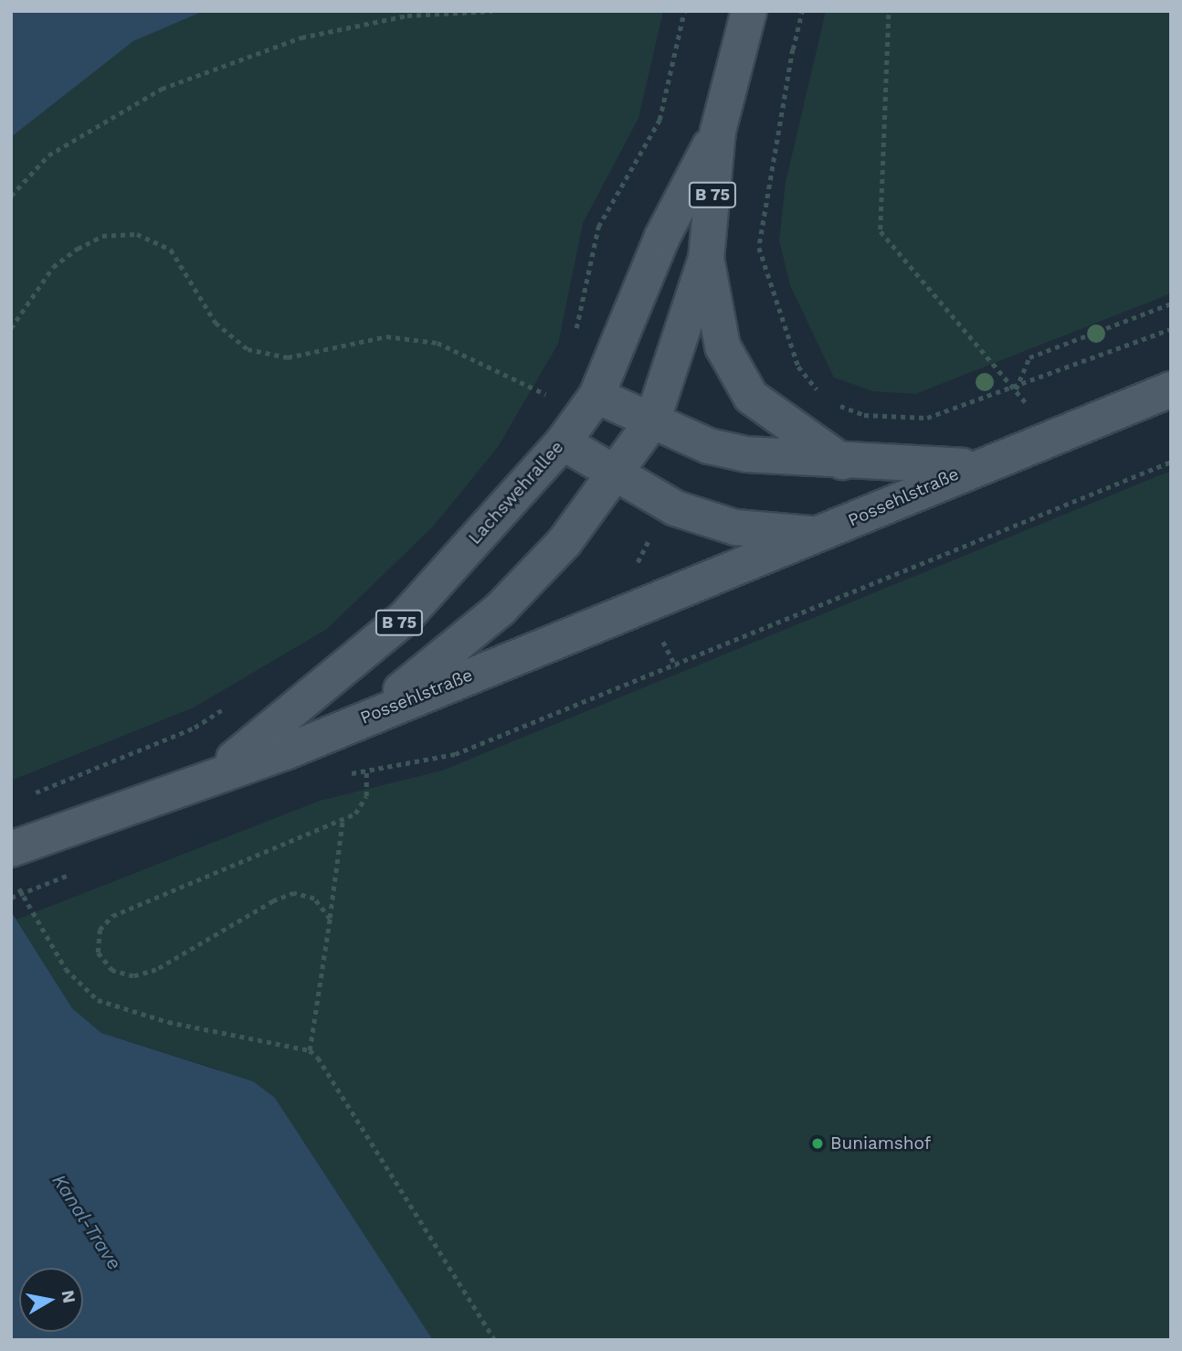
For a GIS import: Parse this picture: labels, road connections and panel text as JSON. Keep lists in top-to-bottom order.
{
  "streets": {
    "main road": ["B 75", "Lachswehrallee", "Possehlstraße"]
  },
  "crossings": [
    ["Lachswehrallee", "Possehlstraße"]
  ],
  "water": ["Kanal-Trave"],
  "places": ["Buniamshof"],
  "north": "right"
}
